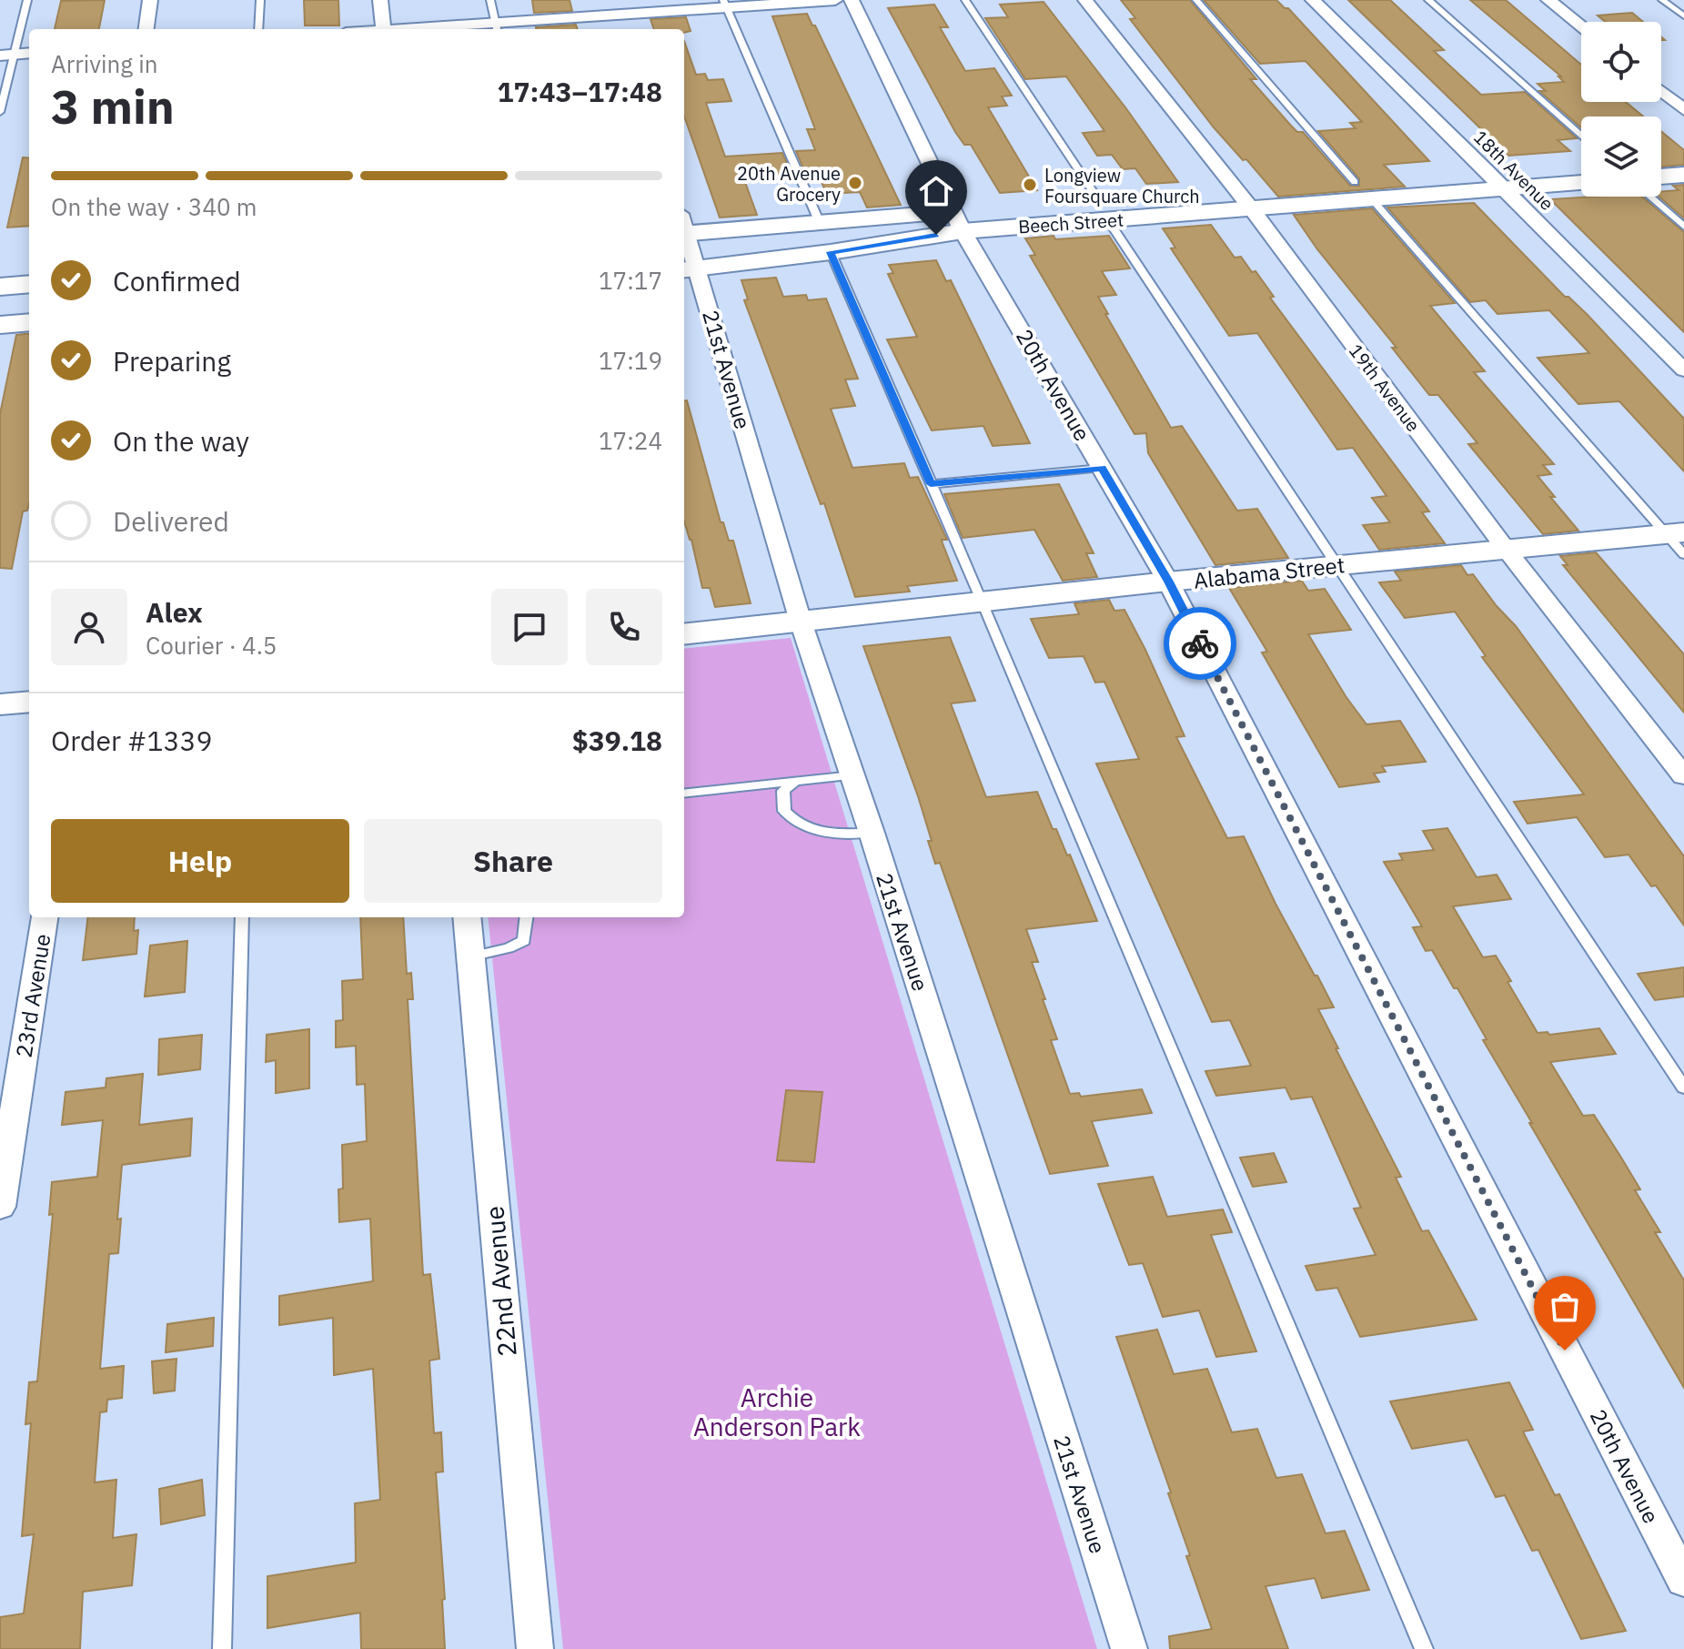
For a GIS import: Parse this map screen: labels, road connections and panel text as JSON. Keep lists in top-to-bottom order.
{
  "streets": {
    "street": [
      "18th Avenue",
      "Beech Street",
      "21st Avenue",
      "20th Avenue",
      "19th Avenue",
      "Alabama Street",
      "23rd Avenue",
      "22nd Avenue"
    ]
  },
  "crossings": [
    ["18th Avenue", "Beech Street"],
    ["Beech Street", "21st Avenue"],
    ["Beech Street", "20th Avenue"],
    ["Beech Street", "19th Avenue"],
    ["21st Avenue", "Alabama Street"],
    ["20th Avenue", "Alabama Street"],
    ["19th Avenue", "Alabama Street"]
  ],
  "parks": ["Archie Anderson Park"],
  "places": ["20th Avenue Grocery", "Longview Foursquare Church"],
  "page": {
    "heading": ["3 min", "Arriving in", "17:43–17:48"],
    "panel": [
      "Alex",
      "Courier · 4.5",
      "Order #1339",
      "$39.18"
    ],
    "bar": "On the way · 340 m",
    "list": [
      ["Confirmed", "17:17"],
      ["Preparing", "17:19"],
      ["On the way", "17:24"],
      "Delivered"
    ],
    "buttons": ["Help", "Share"]
  }
}
